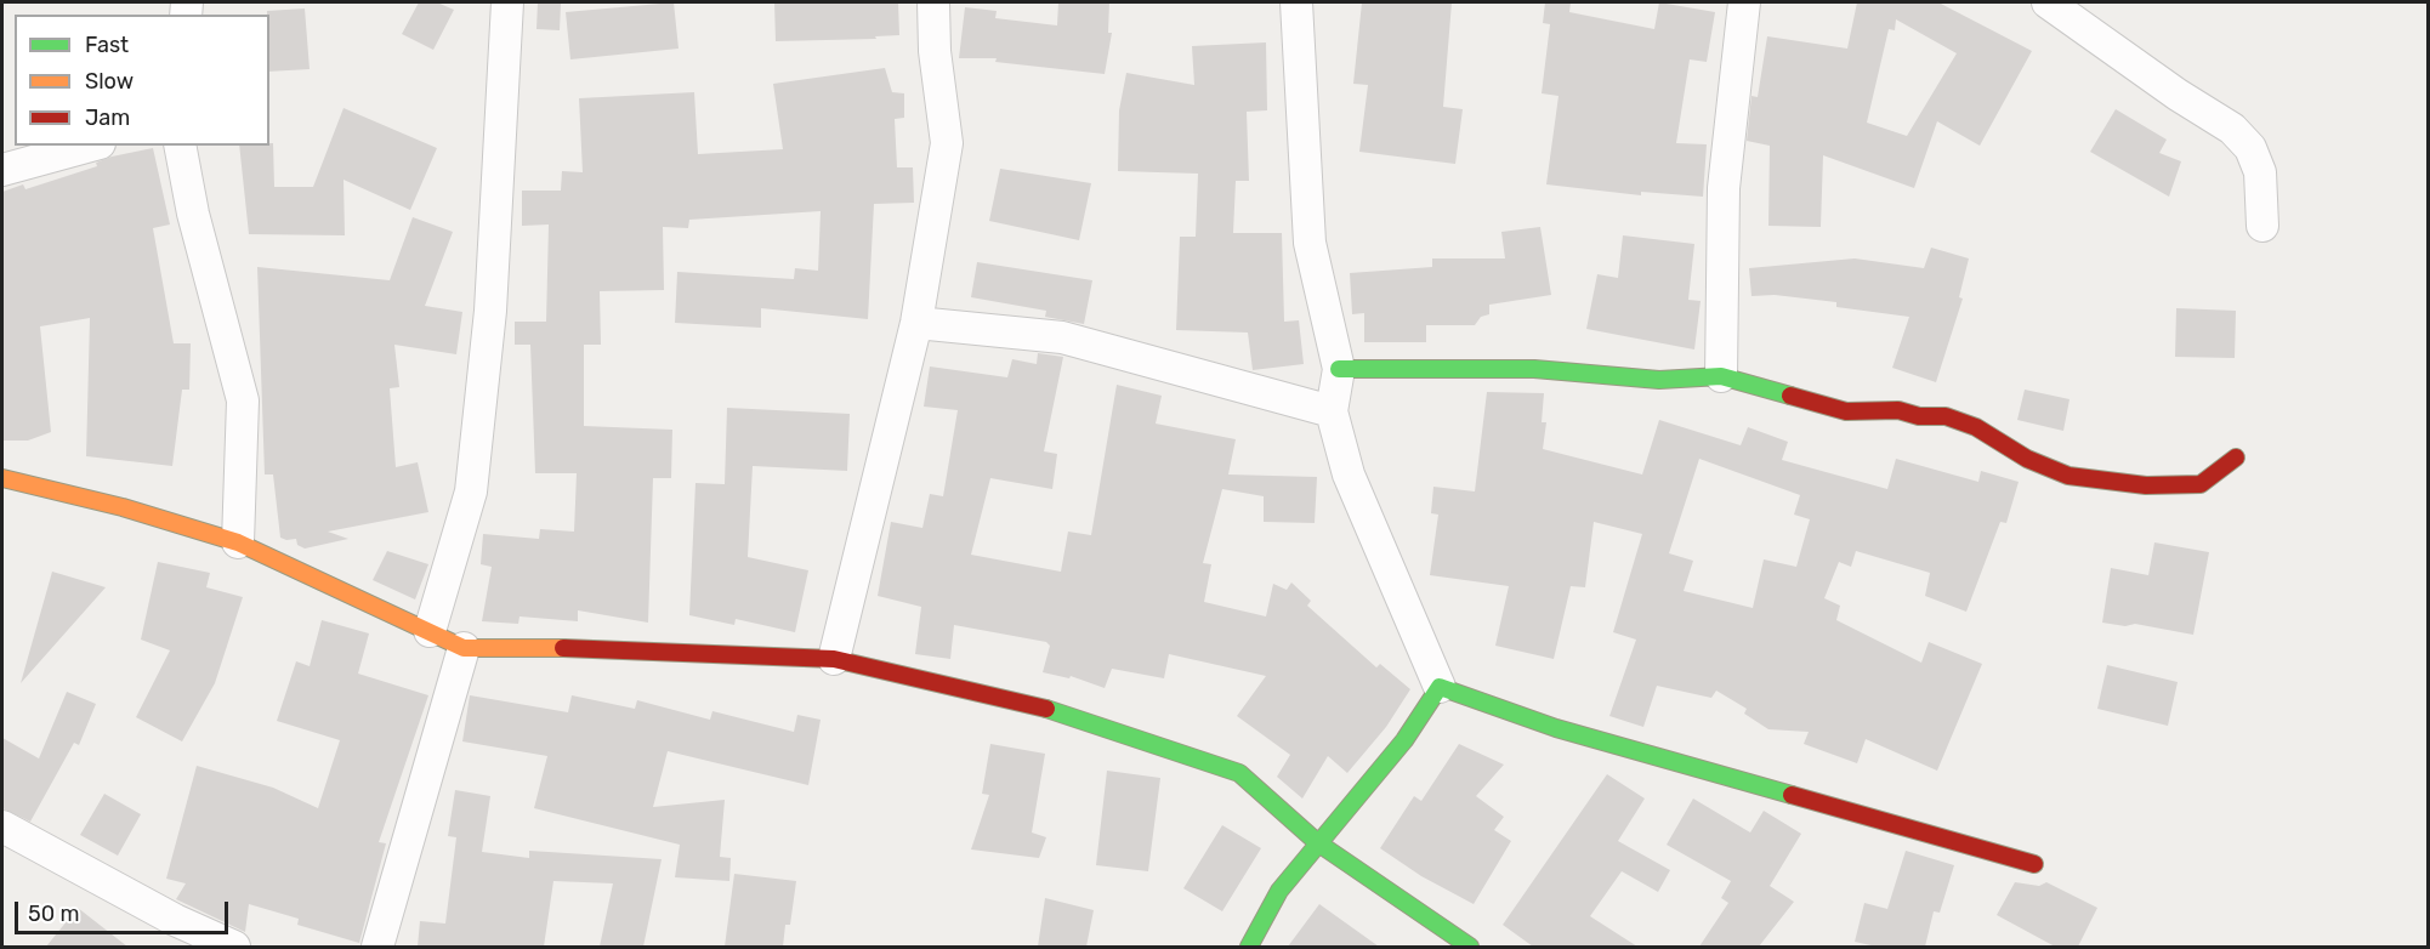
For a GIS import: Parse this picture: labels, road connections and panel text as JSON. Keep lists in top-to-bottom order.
{
  "legend": ["Fast", "Slow", "Jam"],
  "scale_bar": "50 m"
}
